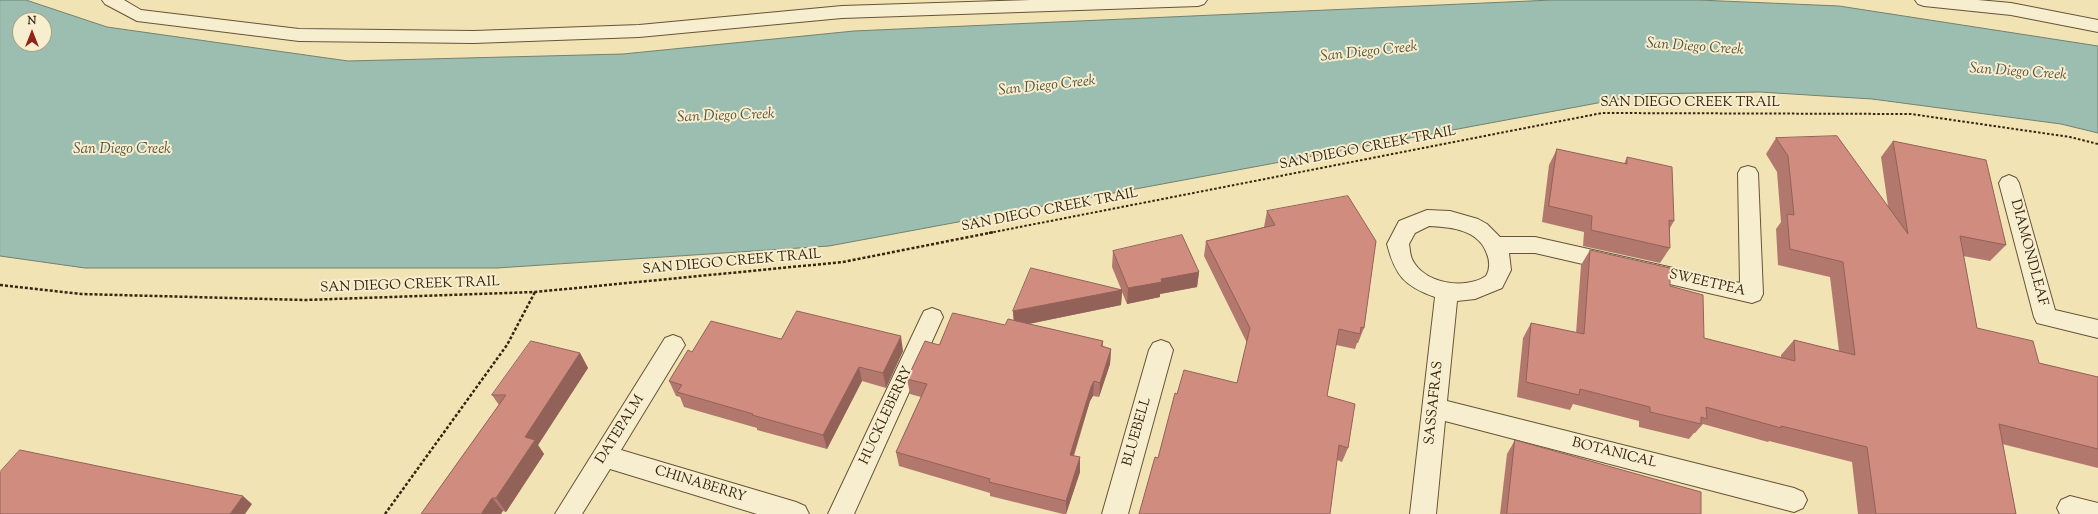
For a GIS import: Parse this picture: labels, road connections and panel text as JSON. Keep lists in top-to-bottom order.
{
  "streets": {
    "street": [
      "DIAMONDLEAF",
      "SWEETPEA",
      "SASSAFRAS",
      "HUCKLEBERRY",
      "DATEPALM",
      "BLUEBELL",
      "BOTANICAL",
      "CHINABERRY"
    ],
    "path": ["SAN DIEGO CREEK TRAIL"]
  },
  "crossings": [
    ["SWEETPEA", "SASSAFRAS"],
    ["SASSAFRAS", "BOTANICAL"],
    ["DATEPALM", "CHINABERRY"]
  ],
  "water": ["San Diego Creek"],
  "north": "top"
}
